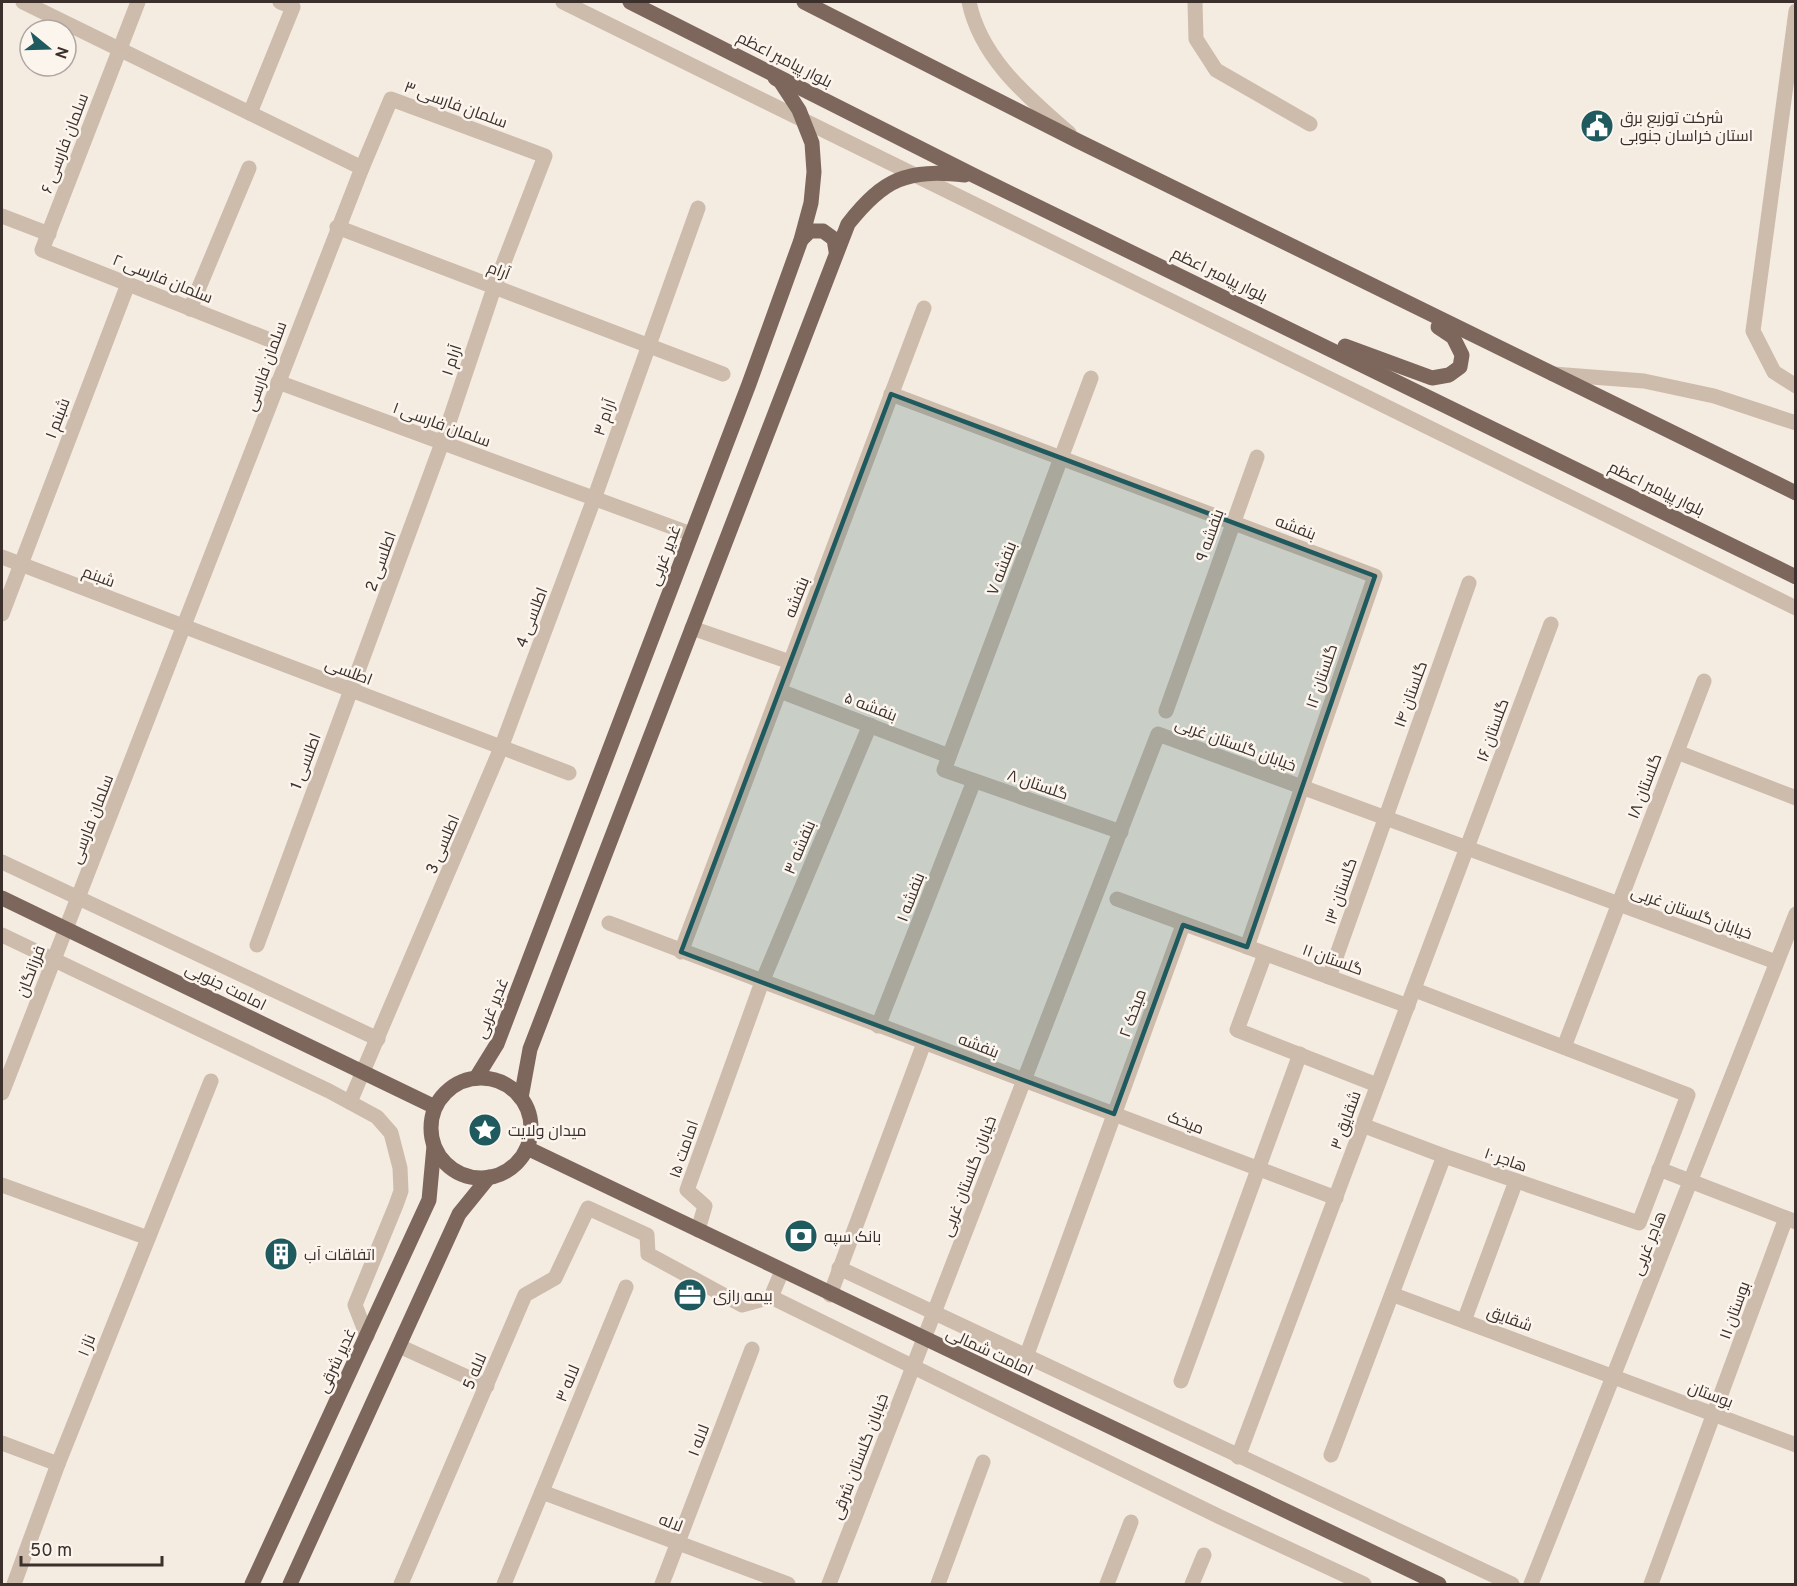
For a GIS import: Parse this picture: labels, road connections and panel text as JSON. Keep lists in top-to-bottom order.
{
  "streets": {
    "main road": [
      "بلوار پیامبر اعظم",
      "غدیر غربی",
      "امامت جنوبی",
      "امامت شمالی",
      "غدیر شرقی"
    ],
    "street": [
      "سلمان فارسی ۳",
      "سلمان فارسی ۶",
      "آرام",
      "سلمان فارسی ۲",
      "آرام ۱",
      "سلمان فارسی",
      "آرام ۳",
      "شبنم ۱",
      "سلمان فارسی ۱",
      "بنفشه",
      "بنفشه ۹",
      "اطلسی 2",
      "بنفشه ۷",
      "شبنم",
      "اطلسی 4",
      "اطلسی",
      "گلستان ۱۲",
      "گلستان ۱۴",
      "بنفشه ۵",
      "گلستان ۱۶",
      "خیابان گلستان غربی",
      "اطلسی 1",
      "گلستان ۸",
      "گلستان ۱۸",
      "اطلسی 3",
      "بنفشه ۳",
      "گلستان ۱۳",
      "بنفشه ۱",
      "گلستان ۱۱",
      "فرزانگان",
      "میخک ۲",
      "شقایق ۳",
      "میخک",
      "امامت ۱۵",
      "هاجر ۱۰",
      "هاجر غربی",
      "بوستان ۱۱",
      "شقایق",
      "ناز ۱",
      "لاله 5",
      "لاله ۳",
      "بوستان",
      "لاله ۱",
      "خیابان گلستان شرقی",
      "لاله"
    ]
  },
  "crossings": [
    ["بلوار پیامبر اعظم", "غدیر غربی"],
    ["سلمان فارسی ۳", "آرام ۱"],
    ["سلمان فارسی ۳", "سلمان فارسی"],
    ["سلمان فارسی ۶", "سلمان فارسی ۲"],
    ["آرام", "آرام ۱"],
    ["آرام", "سلمان فارسی"],
    ["آرام", "آرام ۳"],
    ["سلمان فارسی ۲", "شبنم ۱"],
    ["آرام ۱", "سلمان فارسی ۱"],
    ["آرام ۱", "اطلسی 2"],
    ["سلمان فارسی", "سلمان فارسی ۱"],
    ["سلمان فارسی", "شبنم"],
    ["سلمان فارسی", "اطلسی"],
    ["سلمان فارسی", "فرزانگان"],
    ["سلمان فارسی", "امامت جنوبی"],
    ["آرام ۳", "سلمان فارسی ۱"],
    ["آرام ۳", "اطلسی 4"],
    ["شبنم ۱", "شبنم"],
    ["سلمان فارسی ۱", "غدیر غربی"],
    ["سلمان فارسی ۱", "اطلسی 2"],
    ["سلمان فارسی ۱", "اطلسی 4"],
    ["بنفشه", "بنفشه ۹"],
    ["بنفشه", "بنفشه ۷"],
    ["بنفشه", "گلستان ۱۲"],
    ["بنفشه", "بنفشه ۵"],
    ["بنفشه", "خیابان گلستان غربی"],
    ["بنفشه", "بنفشه ۳"],
    ["بنفشه", "بنفشه ۱"],
    ["بنفشه", "میخک"],
    ["غدیر غربی", "امامت جنوبی"],
    ["غدیر غربی", "امامت شمالی"],
    ["غدیر غربی", "غدیر شرقی"],
    ["اطلسی 2", "اطلسی"],
    ["اطلسی 2", "اطلسی 1"],
    ["بنفشه ۷", "بنفشه ۵"],
    ["بنفشه ۷", "گلستان ۸"],
    ["شبنم", "اطلسی"],
    ["اطلسی 4", "اطلسی"],
    ["اطلسی 4", "اطلسی 3"],
    ["اطلسی", "اطلسی 1"],
    ["اطلسی", "اطلسی 3"],
    ["گلستان ۱۲", "خیابان گلستان غربی"],
    ["گلستان ۱۴", "خیابان گلستان غربی"],
    ["گلستان ۱۴", "گلستان ۱۳"],
    ["بنفشه ۵", "بنفشه ۳"],
    ["گلستان ۱۶", "خیابان گلستان غربی"],
    ["گلستان ۱۶", "شقایق ۳"],
    ["خیابان گلستان غربی", "گلستان ۸"],
    ["خیابان گلستان غربی", "گلستان ۱۸"],
    ["خیابان گلستان غربی", "گلستان ۱۳"],
    ["خیابان گلستان غربی", "میخک"],
    ["خیابان گلستان غربی", "هاجر غربی"],
    ["خیابان گلستان غربی", "امامت شمالی"],
    ["خیابان گلستان غربی", "خیابان گلستان شرقی"],
    ["گلستان ۸", "بنفشه ۱"],
    ["اطلسی 3", "امامت جنوبی"],
    ["بنفشه ۳", "امامت ۱۵"],
    ["گلستان ۱۳", "گلستان ۱۱"],
    ["گلستان ۱۱", "میخک ۲"],
    ["گلستان ۱۱", "شقایق ۳"],
    ["فرزانگان", "امامت جنوبی"],
    ["امامت جنوبی", "امامت شمالی"],
    ["امامت جنوبی", "غدیر شرقی"],
    ["میخک ۲", "میخک"],
    ["شقایق ۳", "میخک"],
    ["شقایق ۳", "هاجر ۱۰"],
    ["امامت ۱۵", "امامت شمالی"],
    ["هاجر غربی", "شقایق"],
    ["هاجر غربی", "بوستان"],
    ["بوستان ۱۱", "بوستان"],
    ["شقایق", "بوستان"],
    ["امامت شمالی", "غدیر شرقی"],
    ["امامت شمالی", "خیابان گلستان شرقی"],
    ["لاله ۳", "لاله"],
    ["لاله ۱", "لاله"]
  ],
  "places": {
    "public building": ["شرکت توزیع برق استان خراسان جنوبی"],
    "place": ["میدان ولایت"],
    "bank": ["بانک سپه"],
    "building": ["اتفاقات آب"],
    "office": ["بیمه رازی"]
  },
  "scale_bar": "50 m",
  "north": "right"
}
